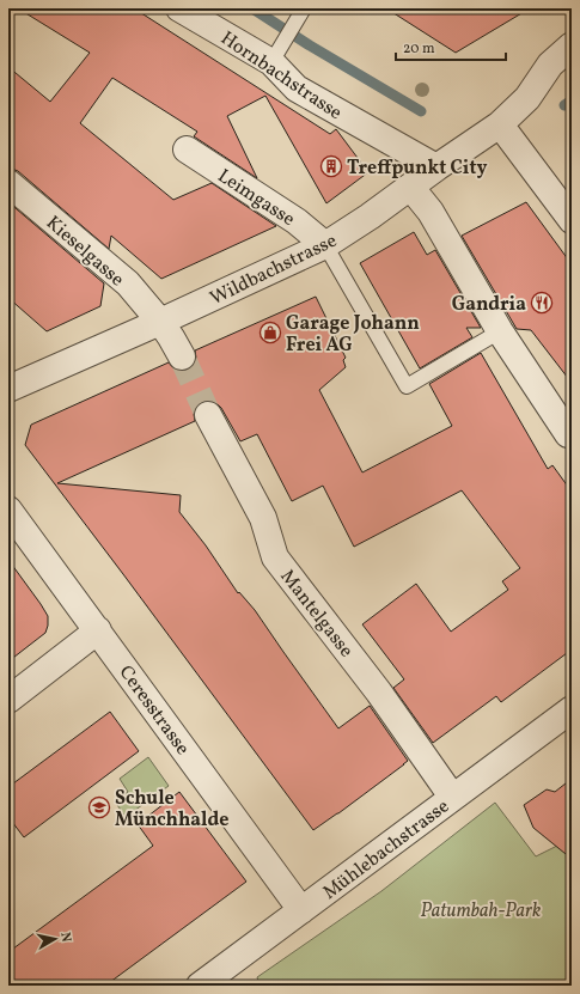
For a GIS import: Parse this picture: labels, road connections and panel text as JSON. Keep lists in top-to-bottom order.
{
  "streets": {
    "street": [
      "Hornbachstrasse",
      "Leimgasse",
      "Kieselgasse",
      "Wildbachstrasse",
      "Mantelgasse",
      "Ceresstrasse",
      "Mühlebachstrasse"
    ]
  },
  "crossings": [
    ["Hornbachstrasse", "Wildbachstrasse"],
    ["Leimgasse", "Wildbachstrasse"],
    ["Kieselgasse", "Wildbachstrasse"],
    ["Mantelgasse", "Mühlebachstrasse"],
    ["Ceresstrasse", "Mühlebachstrasse"]
  ],
  "parks": ["Patumbah-Park"],
  "places": {
    "building": ["Treffpunkt City"],
    "restaurant": ["Gandria"],
    "shop": ["Garage Johann Frei AG"],
    "school or university": ["Schule Münchhalde"]
  },
  "scale_bar": "20 m",
  "north": "right"
}
